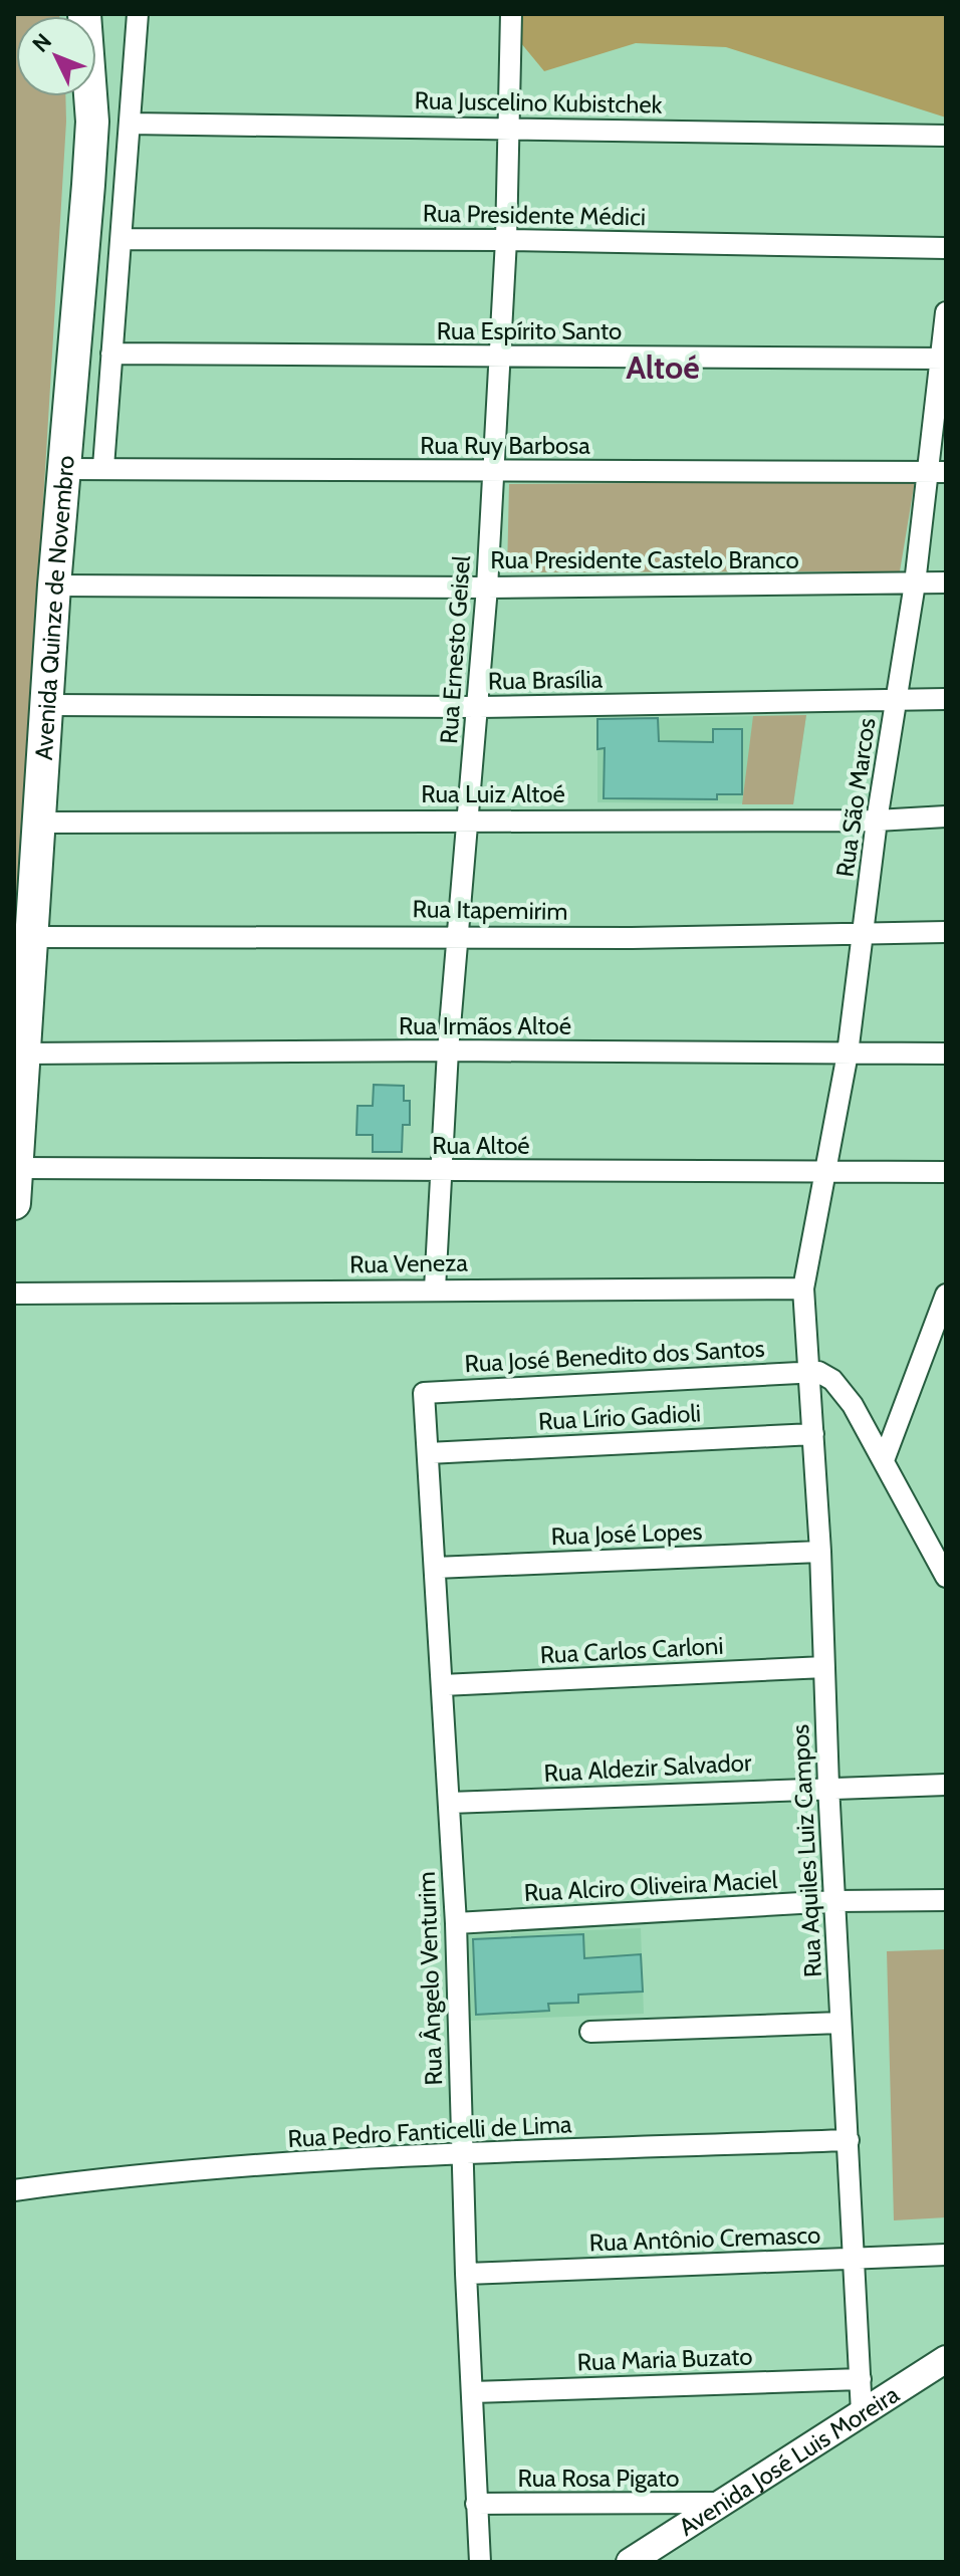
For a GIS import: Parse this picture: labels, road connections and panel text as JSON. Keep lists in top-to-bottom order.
{
  "streets": {
    "main road": ["Avenida Quinze de Novembro"],
    "street": [
      "Rua Juscelino Kubistchek",
      "Rua Presidente Médici",
      "Rua Espírito Santo",
      "Rua Ruy Barbosa",
      "Rua Presidente Castelo Branco",
      "Rua Ernesto Geisel",
      "Rua Brasília",
      "Rua Luiz Altoé",
      "Rua São Marcos",
      "Rua Itapemirim",
      "Rua Irmãos Altoé",
      "Rua Altoé",
      "Rua Veneza",
      "Rua José Benedito dos Santos",
      "Rua Lírio Gadioli",
      "Rua José Lopes",
      "Rua Carlos Carloni",
      "Rua Aldezir Salvador",
      "Rua Aquiles Luiz Campos",
      "Rua Alciro Oliveira Maciel",
      "Rua Ângelo Venturim",
      "Rua Pedro Fanticelli de Lima",
      "Rua Antônio Cremasco",
      "Rua Maria Buzato",
      "Avenida José Luis Moreira",
      "Rua Rosa Pigato"
    ]
  },
  "crossings": [
    ["Rua Juscelino Kubistchek", "Avenida Quinze de Novembro"],
    ["Rua Juscelino Kubistchek", "Rua Ernesto Geisel"],
    ["Rua Presidente Médici", "Avenida Quinze de Novembro"],
    ["Rua Presidente Médici", "Rua Ernesto Geisel"],
    ["Rua Espírito Santo", "Avenida Quinze de Novembro"],
    ["Rua Espírito Santo", "Rua Ernesto Geisel"],
    ["Rua Espírito Santo", "Rua São Marcos"],
    ["Rua Ruy Barbosa", "Avenida Quinze de Novembro"],
    ["Rua Ruy Barbosa", "Rua Ernesto Geisel"],
    ["Rua Ruy Barbosa", "Rua São Marcos"],
    ["Rua Presidente Castelo Branco", "Avenida Quinze de Novembro"],
    ["Rua Presidente Castelo Branco", "Rua Ernesto Geisel"],
    ["Rua Presidente Castelo Branco", "Rua São Marcos"],
    ["Avenida Quinze de Novembro", "Rua Brasília"],
    ["Avenida Quinze de Novembro", "Rua Luiz Altoé"],
    ["Avenida Quinze de Novembro", "Rua Itapemirim"],
    ["Avenida Quinze de Novembro", "Rua Irmãos Altoé"],
    ["Avenida Quinze de Novembro", "Rua Altoé"],
    ["Rua Ernesto Geisel", "Rua Brasília"],
    ["Rua Ernesto Geisel", "Rua Luiz Altoé"],
    ["Rua Ernesto Geisel", "Rua Itapemirim"],
    ["Rua Ernesto Geisel", "Rua Irmãos Altoé"],
    ["Rua Ernesto Geisel", "Rua Altoé"],
    ["Rua Ernesto Geisel", "Rua Veneza"],
    ["Rua Brasília", "Rua São Marcos"],
    ["Rua Luiz Altoé", "Rua São Marcos"],
    ["Rua São Marcos", "Rua Itapemirim"],
    ["Rua São Marcos", "Rua Irmãos Altoé"],
    ["Rua São Marcos", "Rua Altoé"],
    ["Rua São Marcos", "Rua Veneza"],
    ["Rua São Marcos", "Rua Aquiles Luiz Campos"],
    ["Rua Veneza", "Rua Aquiles Luiz Campos"],
    ["Rua José Benedito dos Santos", "Rua Aquiles Luiz Campos"],
    ["Rua José Benedito dos Santos", "Rua Ângelo Venturim"],
    ["Rua Lírio Gadioli", "Rua Aquiles Luiz Campos"],
    ["Rua Lírio Gadioli", "Rua Ângelo Venturim"],
    ["Rua José Lopes", "Rua Aquiles Luiz Campos"],
    ["Rua José Lopes", "Rua Ângelo Venturim"],
    ["Rua Carlos Carloni", "Rua Aquiles Luiz Campos"],
    ["Rua Carlos Carloni", "Rua Ângelo Venturim"],
    ["Rua Aldezir Salvador", "Rua Aquiles Luiz Campos"],
    ["Rua Aldezir Salvador", "Rua Ângelo Venturim"],
    ["Rua Aquiles Luiz Campos", "Rua Alciro Oliveira Maciel"],
    ["Rua Aquiles Luiz Campos", "Rua Pedro Fanticelli de Lima"],
    ["Rua Aquiles Luiz Campos", "Rua Antônio Cremasco"],
    ["Rua Aquiles Luiz Campos", "Rua Maria Buzato"],
    ["Rua Aquiles Luiz Campos", "Avenida José Luis Moreira"],
    ["Rua Alciro Oliveira Maciel", "Rua Ângelo Venturim"],
    ["Rua Ângelo Venturim", "Rua Pedro Fanticelli de Lima"],
    ["Rua Ângelo Venturim", "Rua Antônio Cremasco"],
    ["Rua Ângelo Venturim", "Rua Maria Buzato"],
    ["Rua Ângelo Venturim", "Rua Rosa Pigato"],
    ["Avenida José Luis Moreira", "Rua Rosa Pigato"]
  ],
  "districts": ["Altoé"],
  "north": "top left"
}
